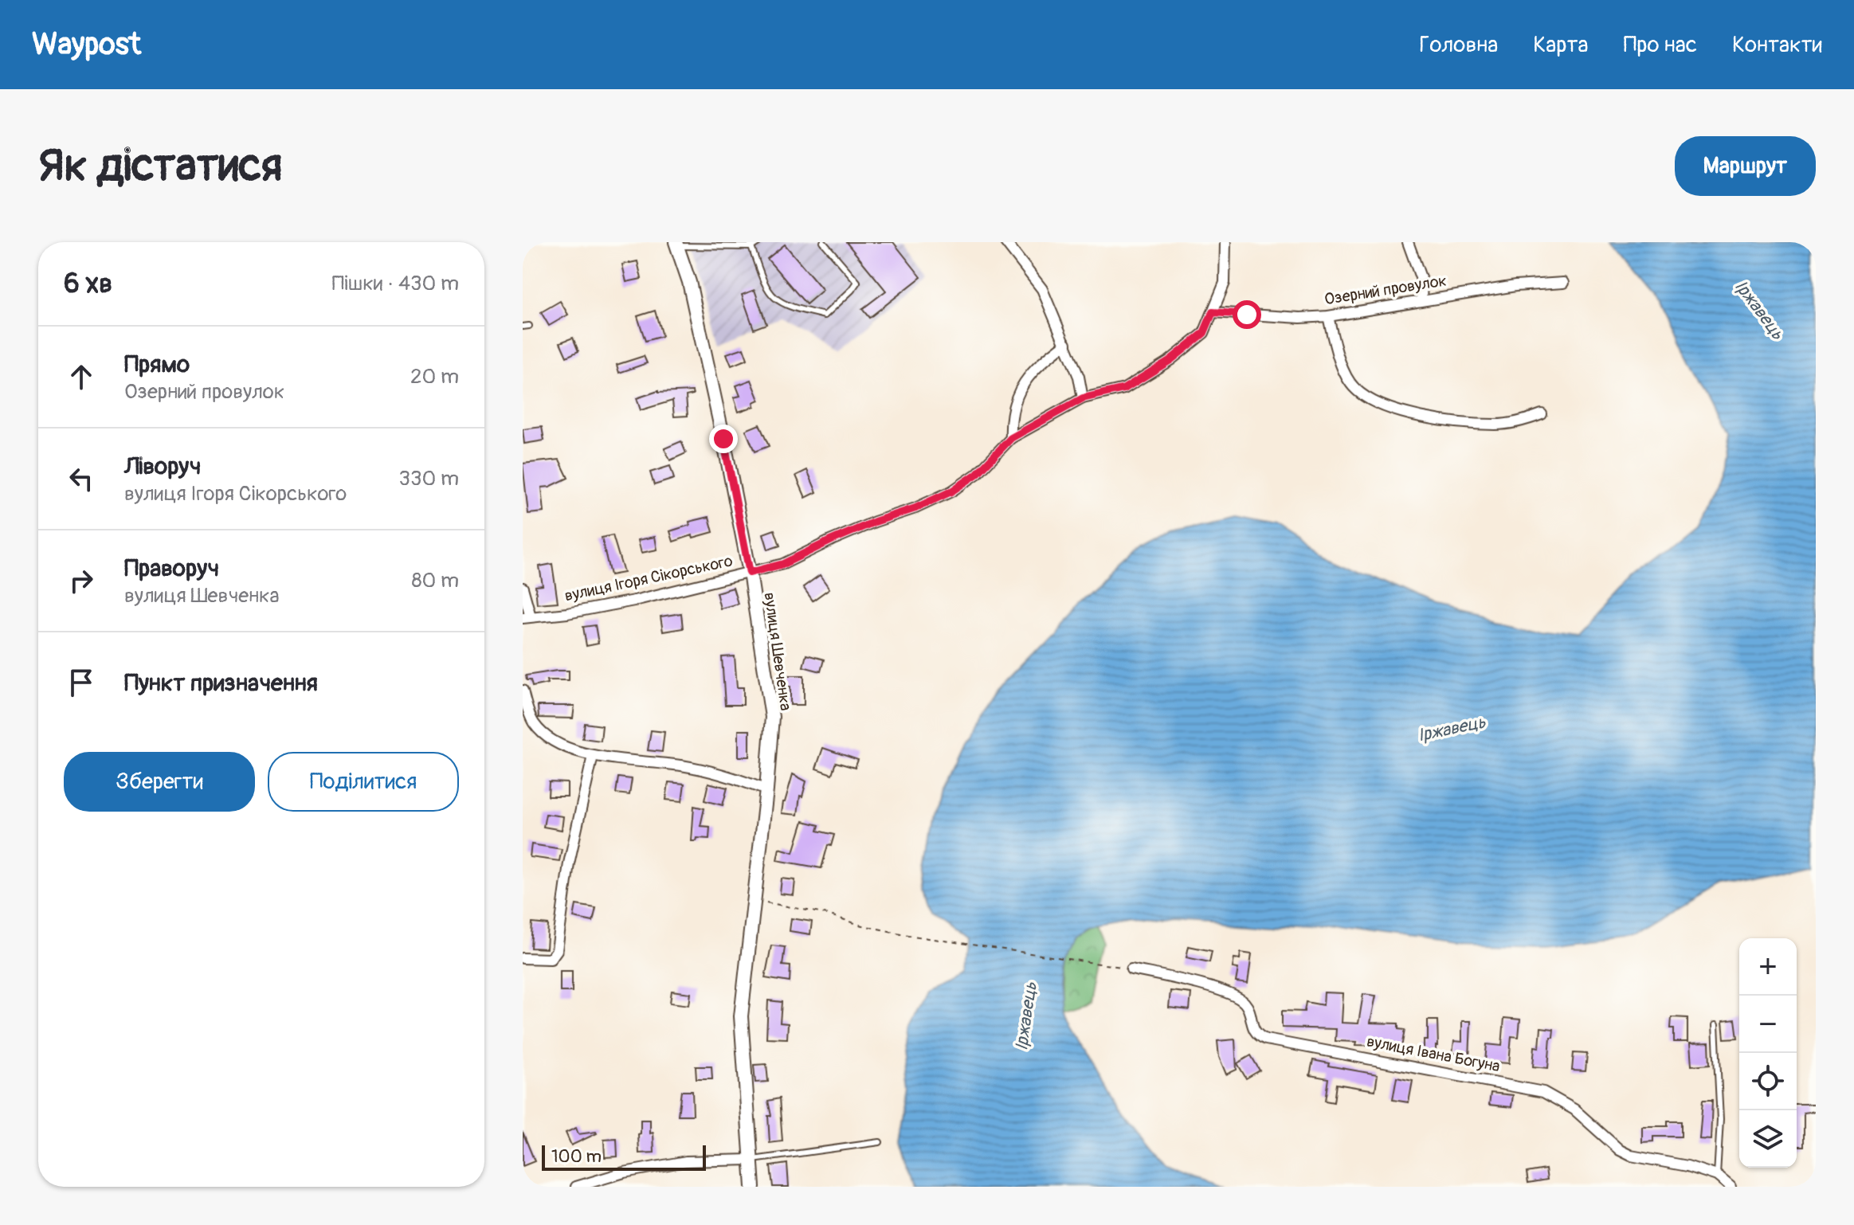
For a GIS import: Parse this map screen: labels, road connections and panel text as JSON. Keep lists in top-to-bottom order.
{
  "streets": {
    "street": [
      "Озерний провулок",
      "вулиця Ігоря Сікорського",
      "вулиця Шевченка",
      "вулиця Івана Богуна"
    ]
  },
  "crossings": [
    ["Озерний провулок", "вулиця Ігоря Сікорського"],
    ["вулиця Ігоря Сікорського", "вулиця Шевченка"]
  ],
  "water": ["Іржавець"],
  "scale_bar": "100 m",
  "page": {
    "header": "Waypost",
    "nav": [
      "Головна",
      "Карта",
      "Про нас",
      "Контакти"
    ],
    "buttons": [
      "Маршрут",
      ["Зберегти", "Поділитися"]
    ],
    "title": "Як дістатися",
    "heading": ["6 хв", "Пішки · 430 m"],
    "list": [
      ["Прямо", "Озерний провулок", "20 m"],
      ["Ліворуч", "вулиця Ігоря Сікорського", "330 m"],
      ["Праворуч", "вулиця Шевченка", "80 m"],
      "Пункт призначення"
    ],
    "map_buttons": ["+", "−"],
    "scale": "100 m"
  }
}
